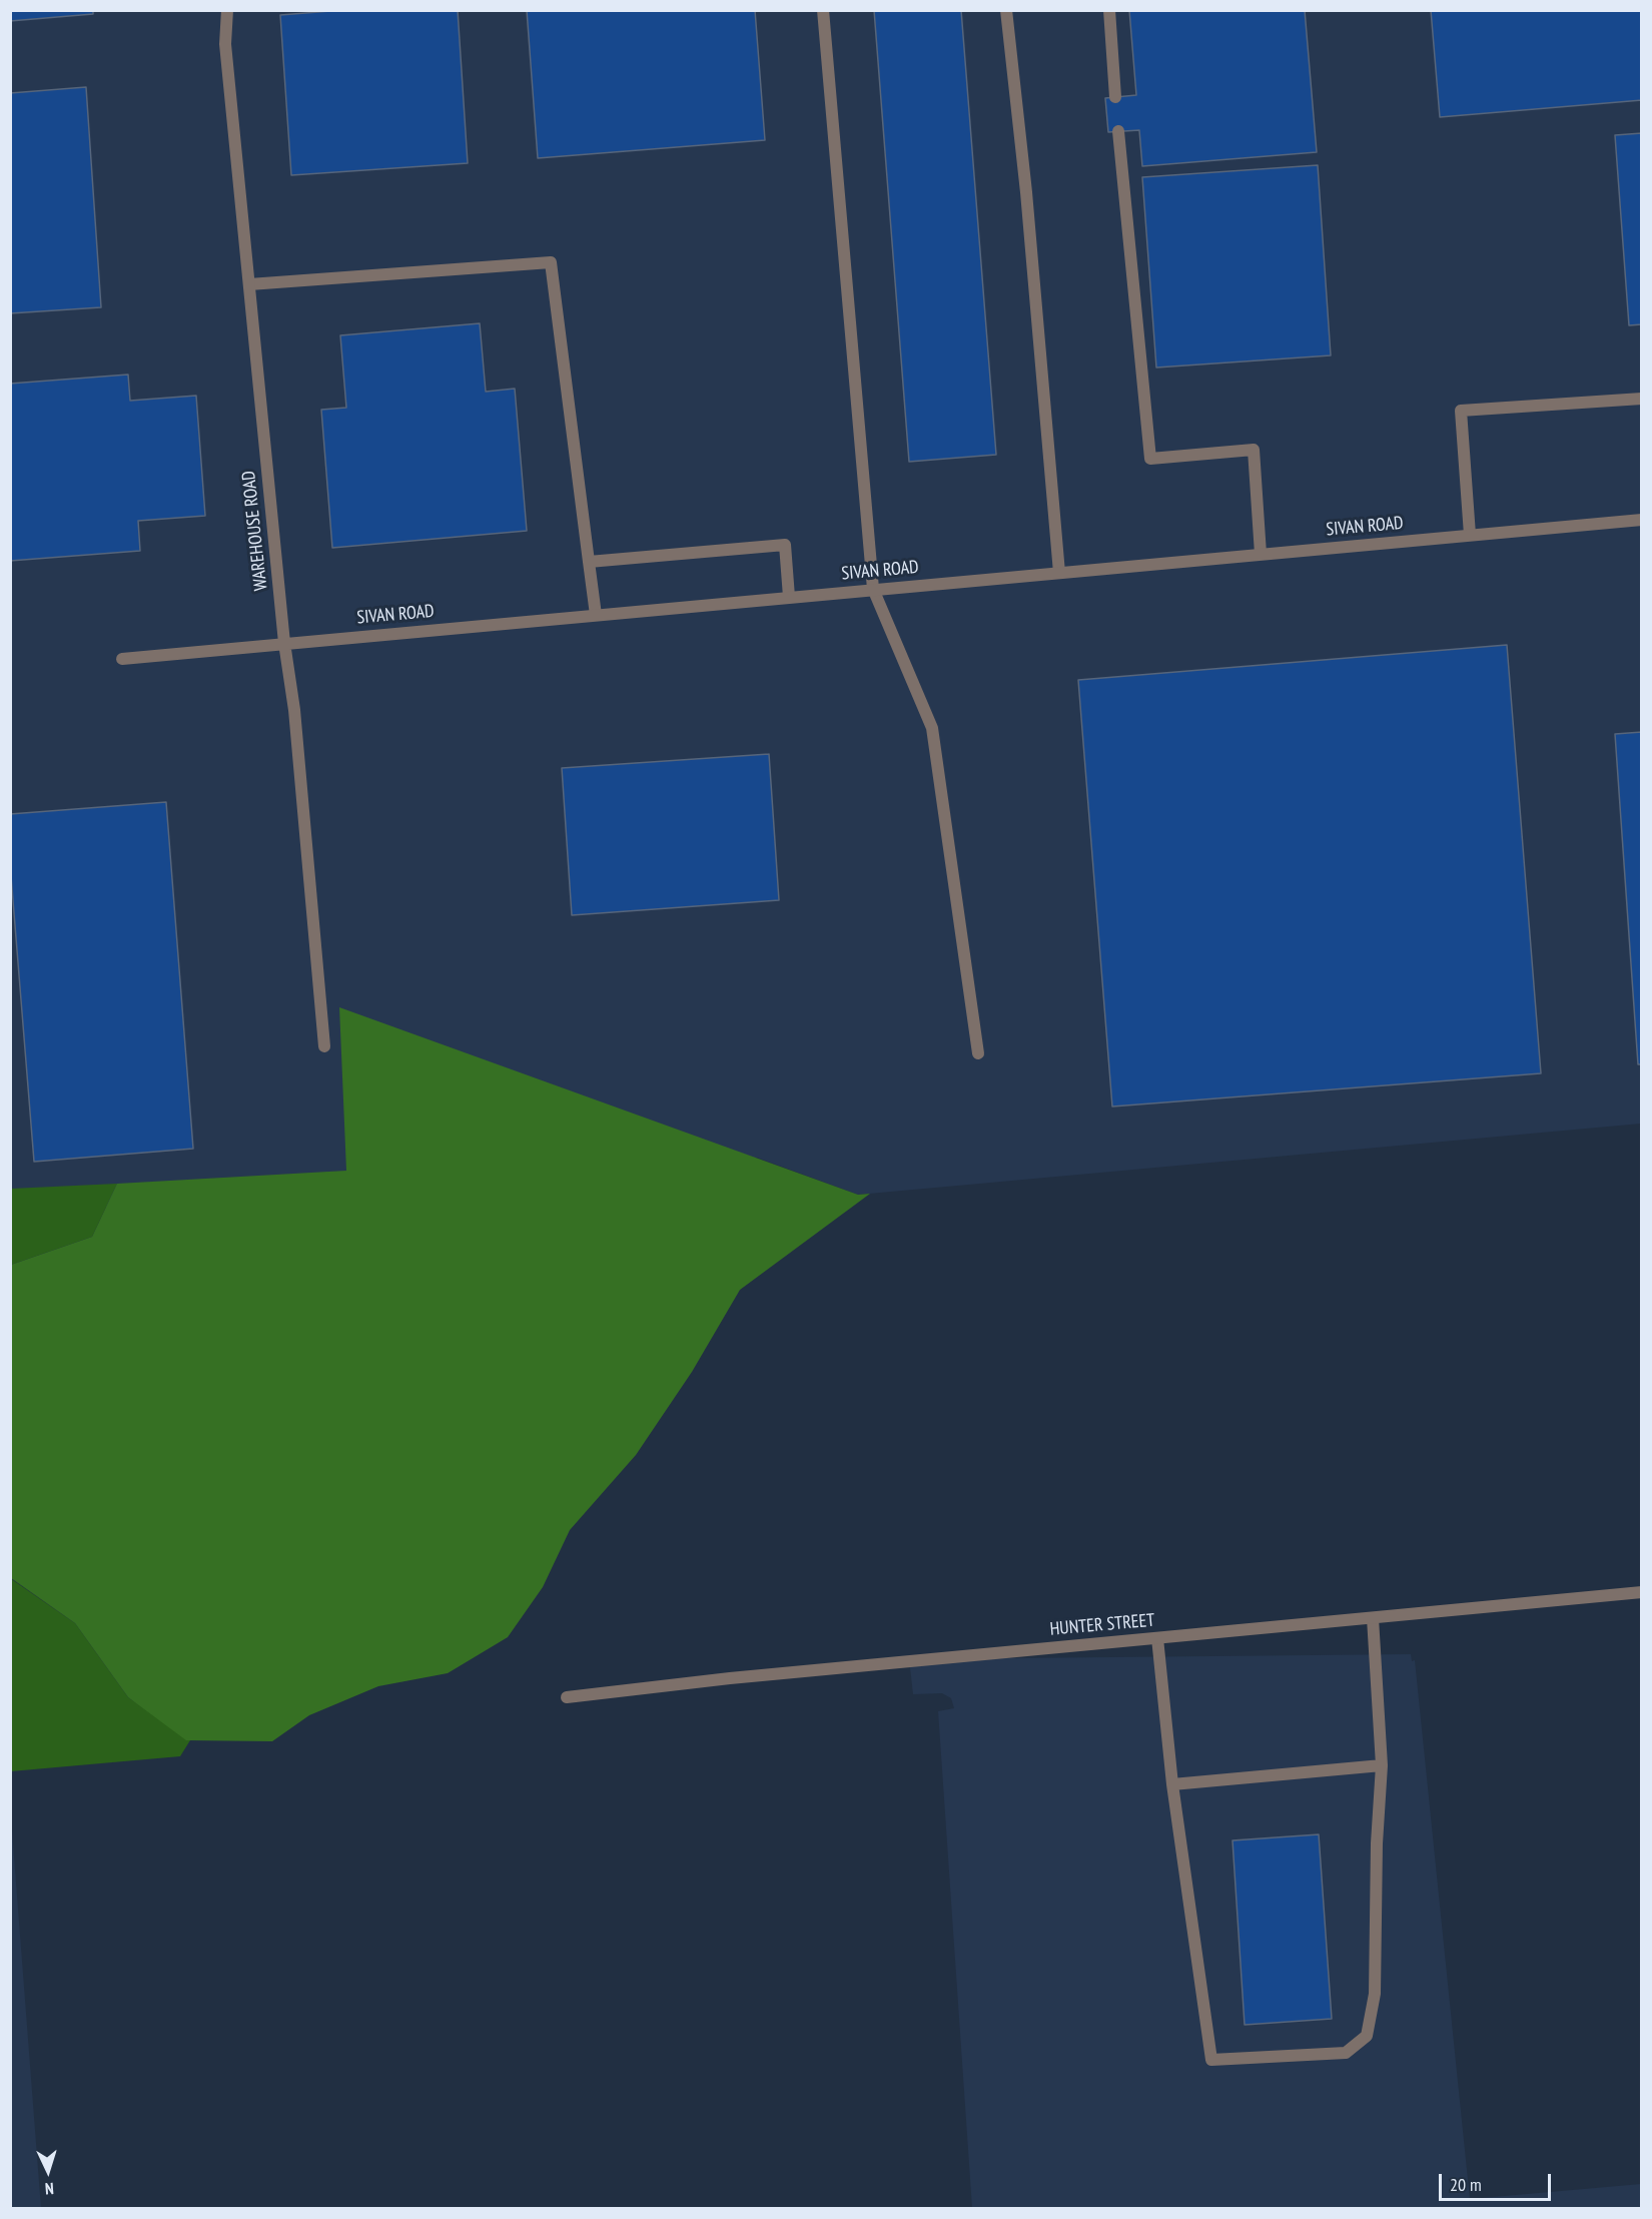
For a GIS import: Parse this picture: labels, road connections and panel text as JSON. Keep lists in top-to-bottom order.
{
  "streets": {
    "street": ["SIVAN ROAD", "WAREHOUSE ROAD", "HUNTER STREET"]
  },
  "crossings": [
    ["SIVAN ROAD", "WAREHOUSE ROAD"]
  ],
  "scale_bar": "20 m",
  "north": "bottom"
}
